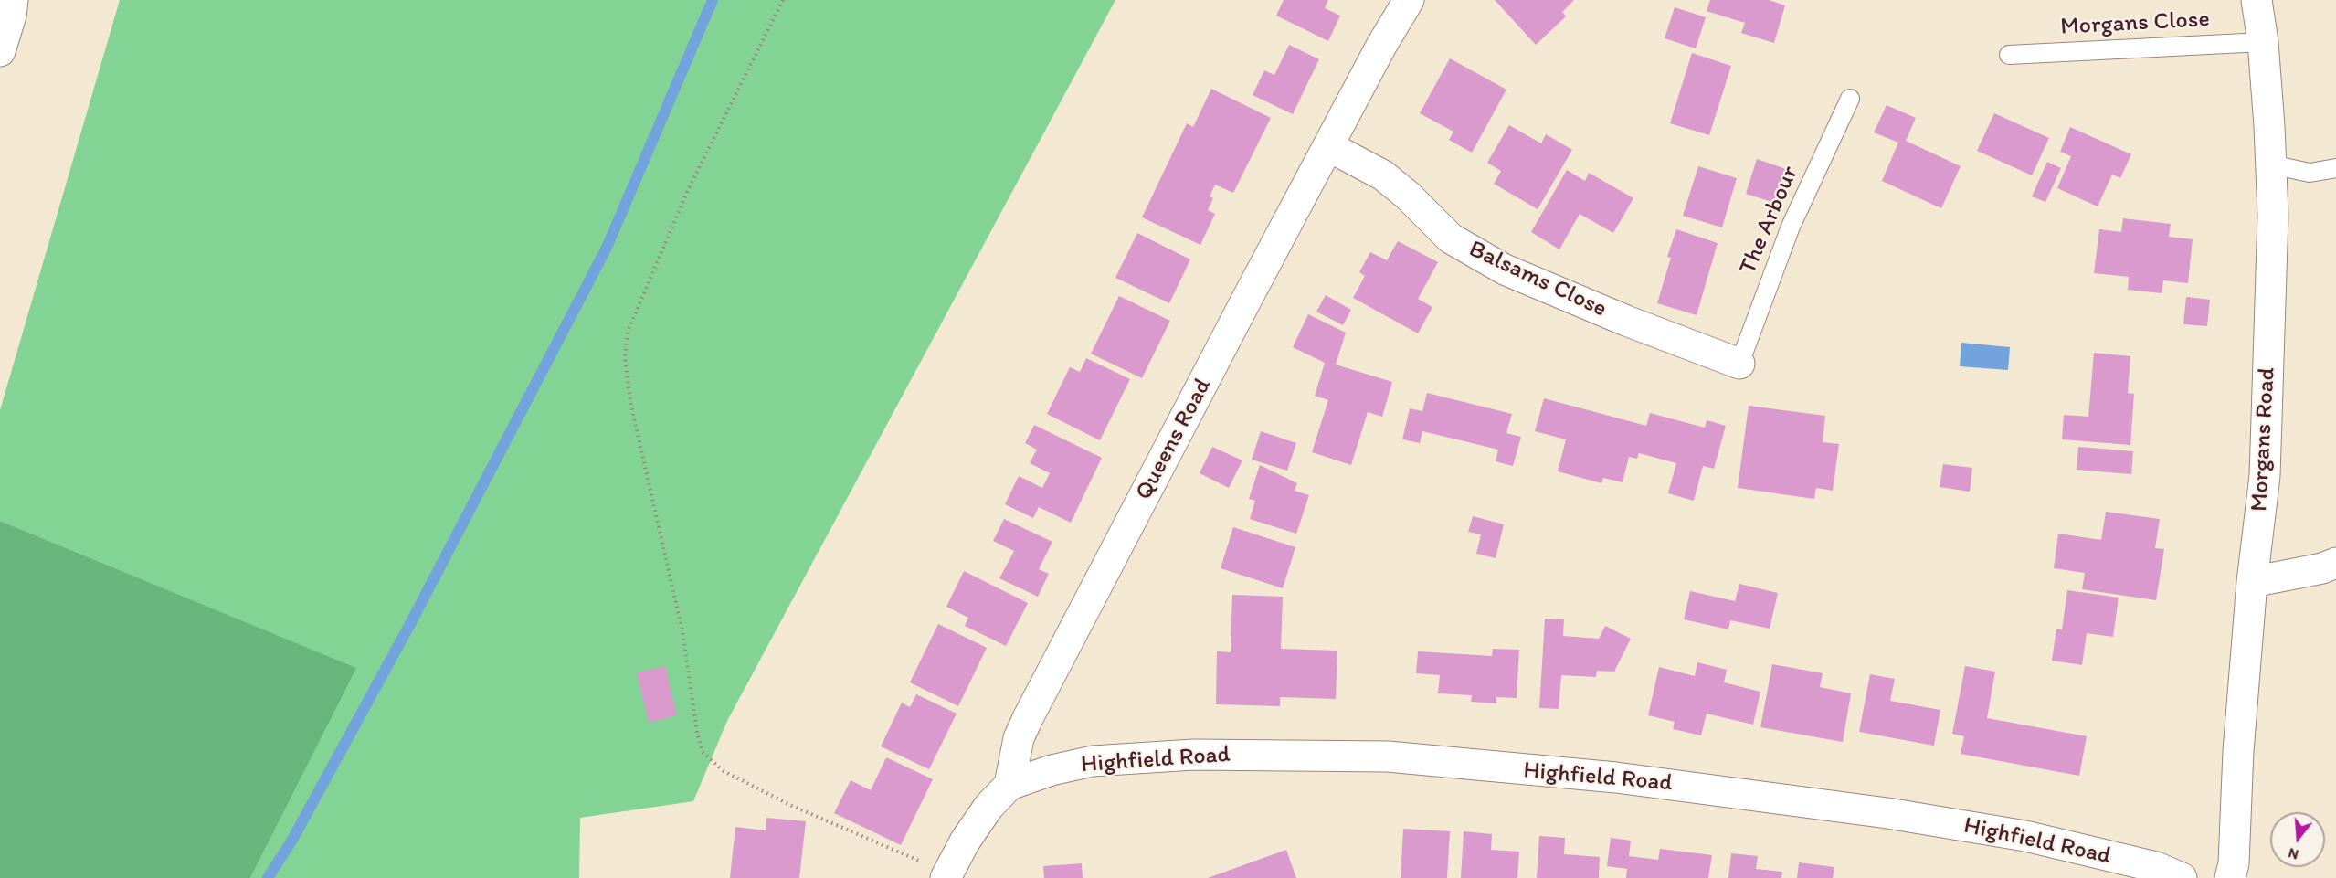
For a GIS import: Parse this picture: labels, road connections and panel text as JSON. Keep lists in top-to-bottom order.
{
  "streets": {
    "street": [
      "Balsams Close",
      "Queens Road",
      "Morgans Road",
      "Highfield Road"
    ],
    "lane": ["Morgans Close", "The Arbour"]
  },
  "crossings": [
    ["Morgans Close", "Morgans Road"],
    ["The Arbour", "Balsams Close"],
    ["Balsams Close", "Queens Road"],
    ["Queens Road", "Highfield Road"]
  ],
  "north": "bottom"
}
